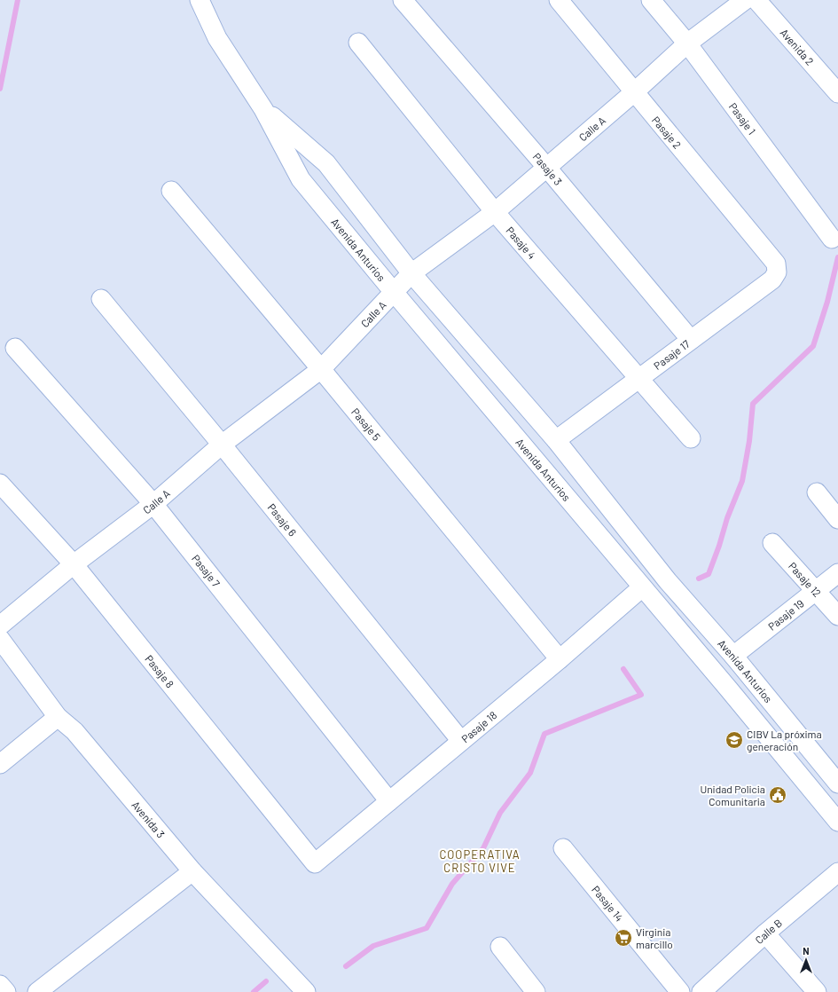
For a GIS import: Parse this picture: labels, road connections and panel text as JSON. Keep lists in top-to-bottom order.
{
  "streets": {
    "street": [
      "Avenida 2",
      "Pasaje 1",
      "Calle A",
      "Pasaje 2",
      "Pasaje 3",
      "Pasaje 4",
      "Avenida Anturios",
      "Pasaje 17",
      "Pasaje 5",
      "Pasaje 6",
      "Pasaje 7",
      "Pasaje 12",
      "Pasaje 19",
      "Pasaje 8",
      "Pasaje 18",
      "Avenida 3",
      "Pasaje 14",
      "Calle B"
    ]
  },
  "crossings": [
    ["Pasaje 1", "Calle A"],
    ["Calle A", "Pasaje 2"],
    ["Calle A", "Pasaje 3"],
    ["Calle A", "Pasaje 4"],
    ["Calle A", "Avenida Anturios"],
    ["Calle A", "Pasaje 5"],
    ["Calle A", "Pasaje 6"],
    ["Calle A", "Pasaje 7"],
    ["Calle A", "Pasaje 8"],
    ["Pasaje 2", "Pasaje 17"],
    ["Pasaje 3", "Pasaje 17"],
    ["Pasaje 4", "Pasaje 17"],
    ["Avenida Anturios", "Pasaje 17"],
    ["Avenida Anturios", "Pasaje 19"],
    ["Avenida Anturios", "Pasaje 18"],
    ["Pasaje 5", "Pasaje 18"],
    ["Pasaje 6", "Pasaje 18"],
    ["Pasaje 7", "Pasaje 18"],
    ["Pasaje 12", "Pasaje 19"],
    ["Pasaje 8", "Pasaje 18"]
  ],
  "districts": ["COOPERATIVA CRISTO VIVE"],
  "places": {
    "school or university": ["CIBV La próxima generación"],
    "public building": ["Unidad Policia Comunitaria"],
    "supermarket": ["Virginia marcillo"]
  },
  "north": "top"
}
